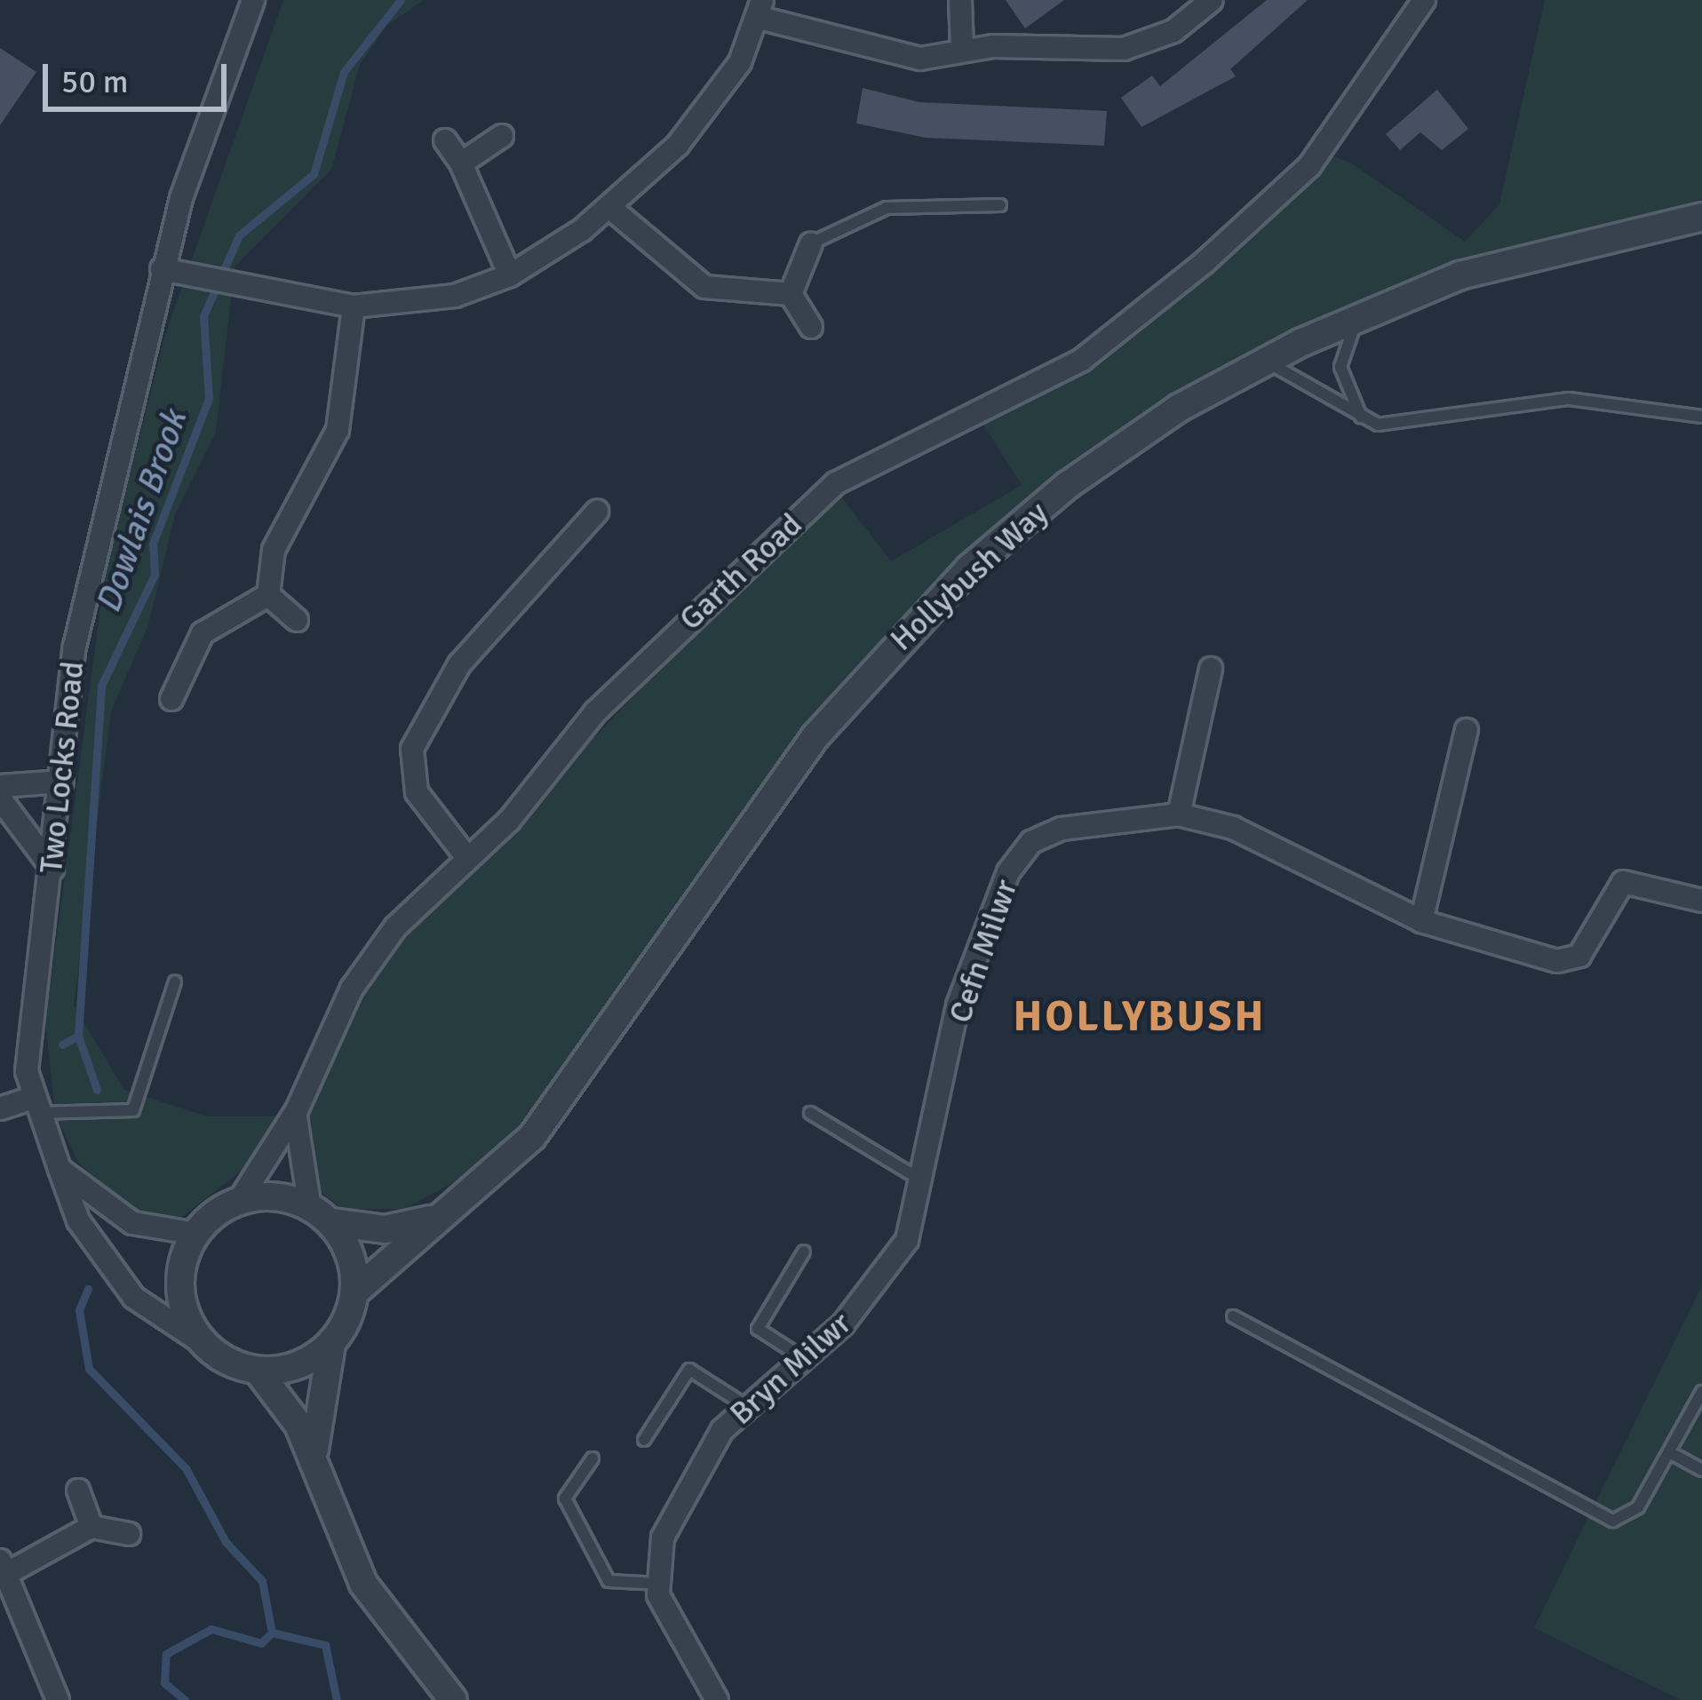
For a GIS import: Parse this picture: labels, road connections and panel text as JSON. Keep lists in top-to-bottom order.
{
  "streets": {
    "street": [
      "Garth Road",
      "Hollybush Way",
      "Two Locks Road",
      "Cefn Milwr",
      "Bryn Milwr"
    ]
  },
  "crossings": [
    ["Garth Road", "Hollybush Way"],
    ["Garth Road", "Two Locks Road"],
    ["Hollybush Way", "Two Locks Road"],
    ["Cefn Milwr", "Bryn Milwr"]
  ],
  "districts": ["HOLLYBUSH"],
  "water": ["Dowlais Brook"],
  "scale_bar": "50 m"
}
